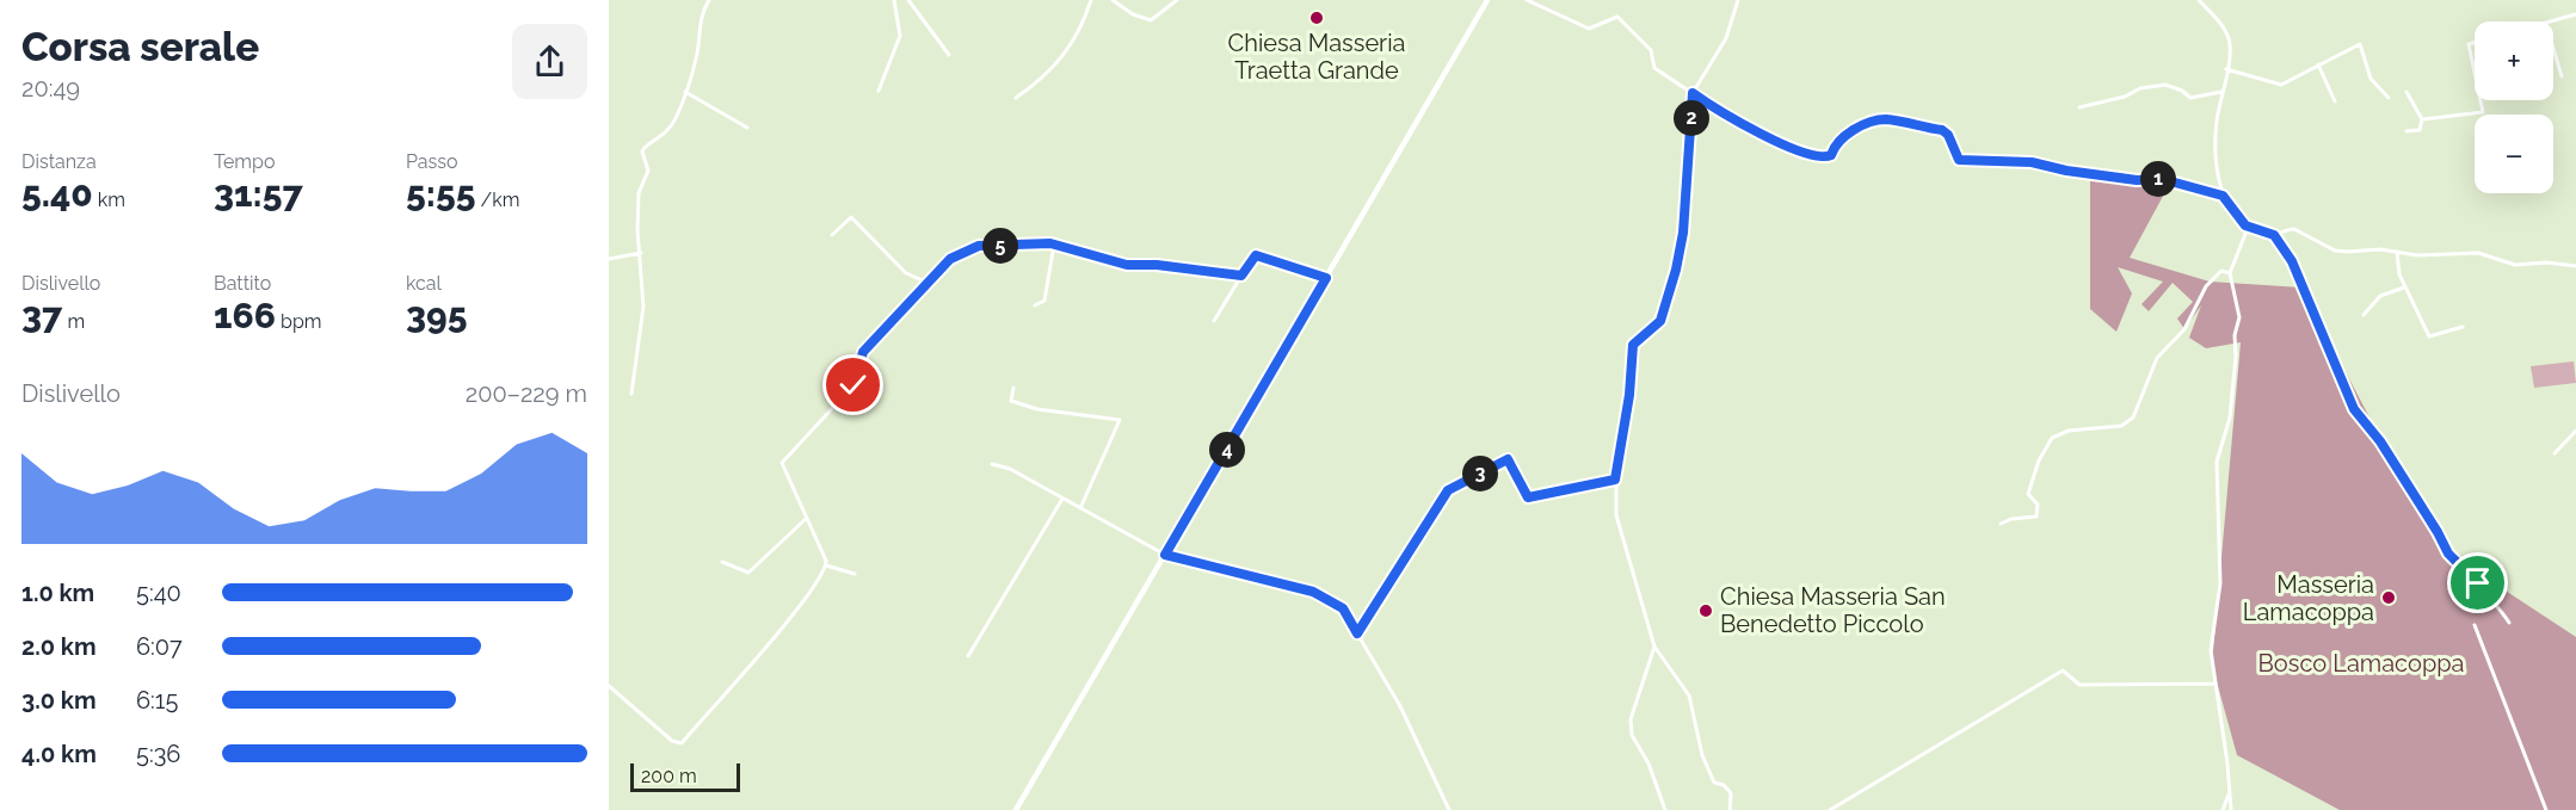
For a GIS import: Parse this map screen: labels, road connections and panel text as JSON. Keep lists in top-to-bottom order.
{
  "parks": ["Bosco Lamacoppa"],
  "places": ["Chiesa Masseria Traetta Grande", "Masseria Lamacoppa", "Chiesa Masseria San Benedetto Piccolo"],
  "scale_bar": "200 m",
  "page": {
    "heading": ["Corsa serale", "20:49"],
    "map_buttons": ["+", "−"],
    "pins": [
      "2",
      "1",
      "5",
      "4",
      "3"
    ],
    "stats": [
      ["Distanza", "5.40 km"],
      ["Tempo", "31:57"],
      ["Passo", "5:55 /km"],
      ["Dislivello", "37 m"],
      ["Battito", "166 bpm"],
      ["kcal", "395"]
    ],
    "chart": ["Dislivello", "200–229 m"],
    "list": [
      {
        "name": "1.0 km",
        "note": "5:40"
      },
      {
        "name": "2.0 km",
        "note": "6:07"
      },
      {
        "name": "3.0 km",
        "note": "6:15"
      },
      {
        "name": "4.0 km",
        "note": "5:36"
      }
    ],
    "scale": "200 m"
  }
}
